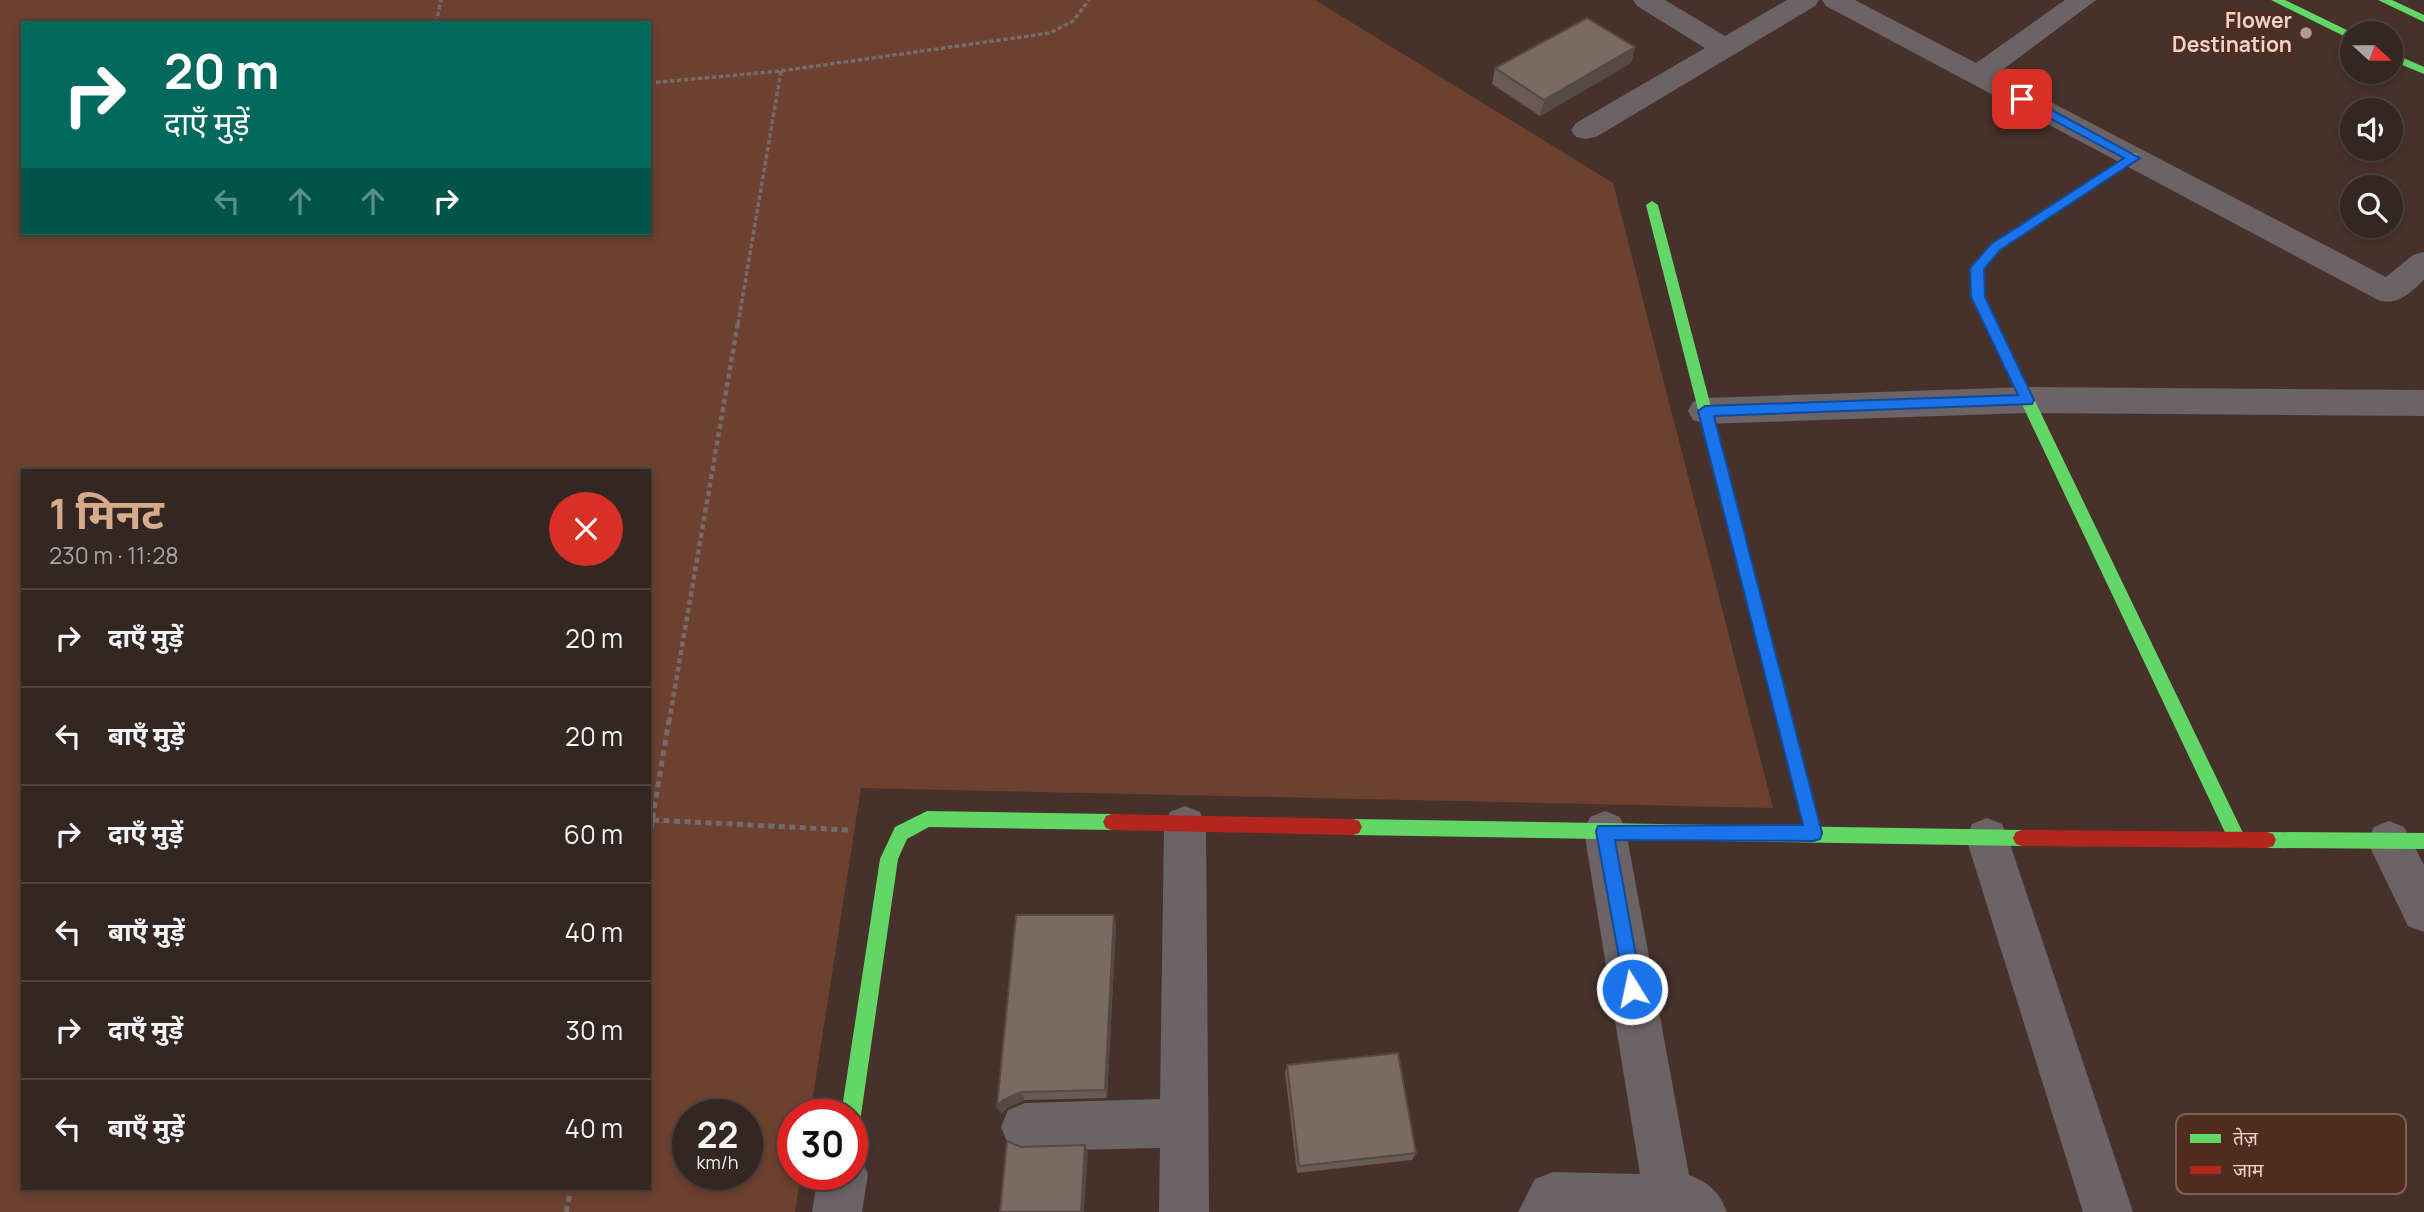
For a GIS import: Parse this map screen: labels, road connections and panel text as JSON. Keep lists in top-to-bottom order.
{
  "places": ["Flower Destination"],
  "legend": ["तेज़", "जाम"],
  "north": "right",
  "page": {
    "turn": ["20 m", "दाएँ मुड़ें"],
    "heading": ["1 मिनट", "230 m · 11:28"],
    "list": [
      {
        "name": "दाएँ मुड़ें",
        "value": "20 m"
      },
      {
        "name": "बाएँ मुड़ें",
        "value": "20 m"
      },
      {
        "name": "दाएँ मुड़ें",
        "value": "60 m"
      },
      {
        "name": "बाएँ मुड़ें",
        "value": "40 m"
      },
      {
        "name": "दाएँ मुड़ें",
        "value": "30 m"
      },
      {
        "name": "बाएँ मुड़ें",
        "value": "40 m"
      }
    ],
    "speed": "22 km/h",
    "limit": "30"
  }
}
